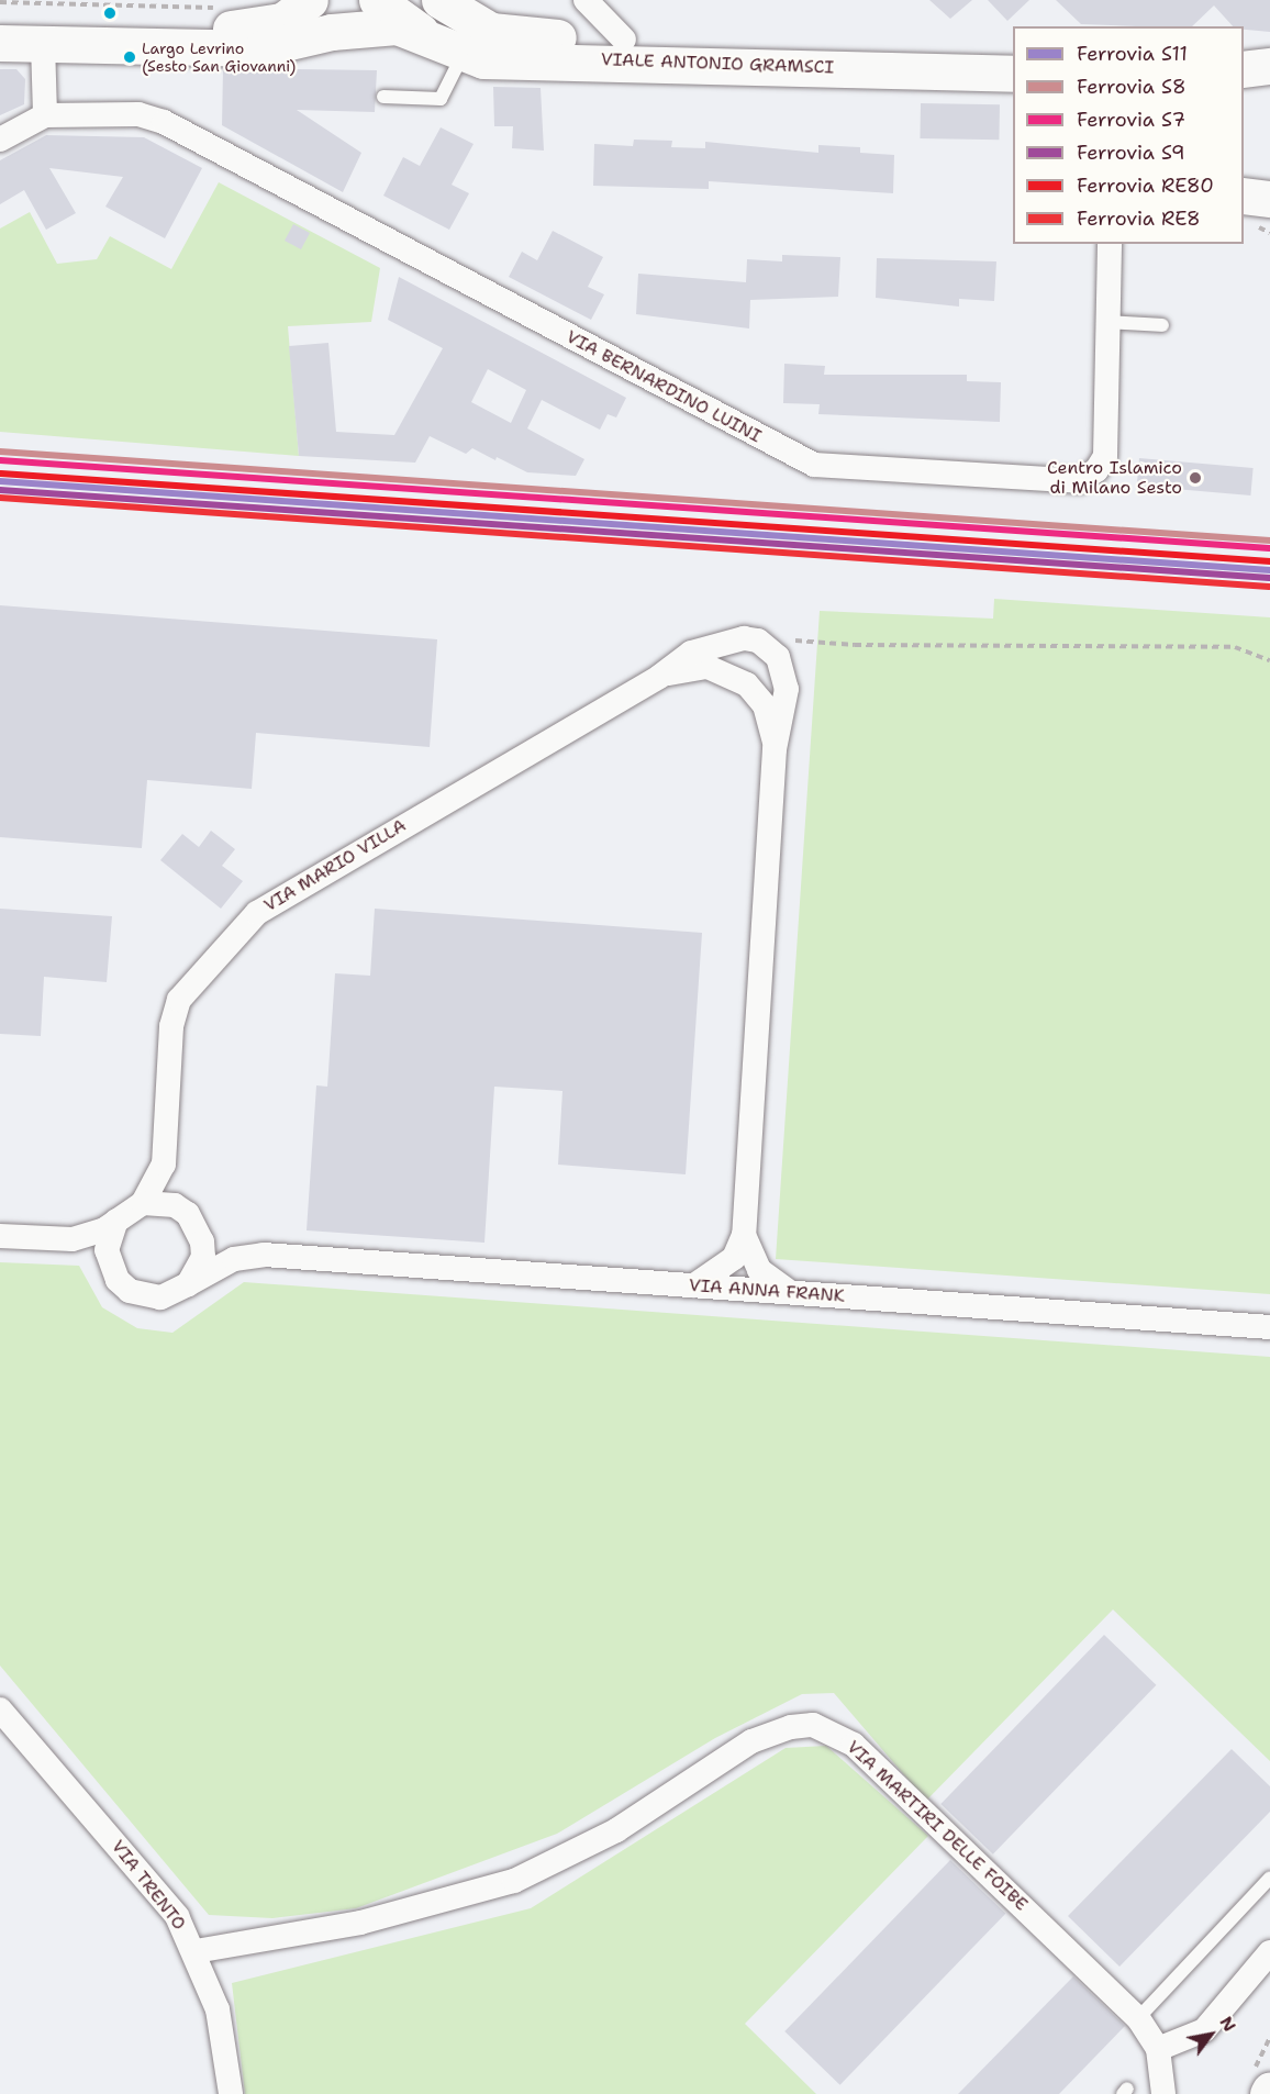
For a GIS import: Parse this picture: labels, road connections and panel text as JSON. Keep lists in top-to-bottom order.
{
  "streets": {
    "main road": ["VIALE ANTONIO GRAMSCI"],
    "street": [
      "VIA BERNARDINO LUINI",
      "VIA MARIO VILLA",
      "VIA ANNA FRANK",
      "VIA MARTIRI DELLE FOIBE",
      "VIA TRENTO"
    ]
  },
  "crossings": [
    ["VIA MARIO VILLA", "VIA ANNA FRANK"],
    ["VIA MARTIRI DELLE FOIBE", "VIA TRENTO"]
  ],
  "places": ["Largo Levrino (Sesto San Giovanni)", "Centro Islamico di Milano Sesto"],
  "lines": [
    "rail line S8",
    "rail line S7",
    "rail line RE80",
    "rail line S11",
    "rail line S9",
    "rail line RE8"
  ],
  "legend": [
    "Ferrovia S11",
    "Ferrovia S8",
    "Ferrovia S7",
    "Ferrovia S9",
    "Ferrovia RE80",
    "Ferrovia RE8"
  ],
  "north": "top right"
}
